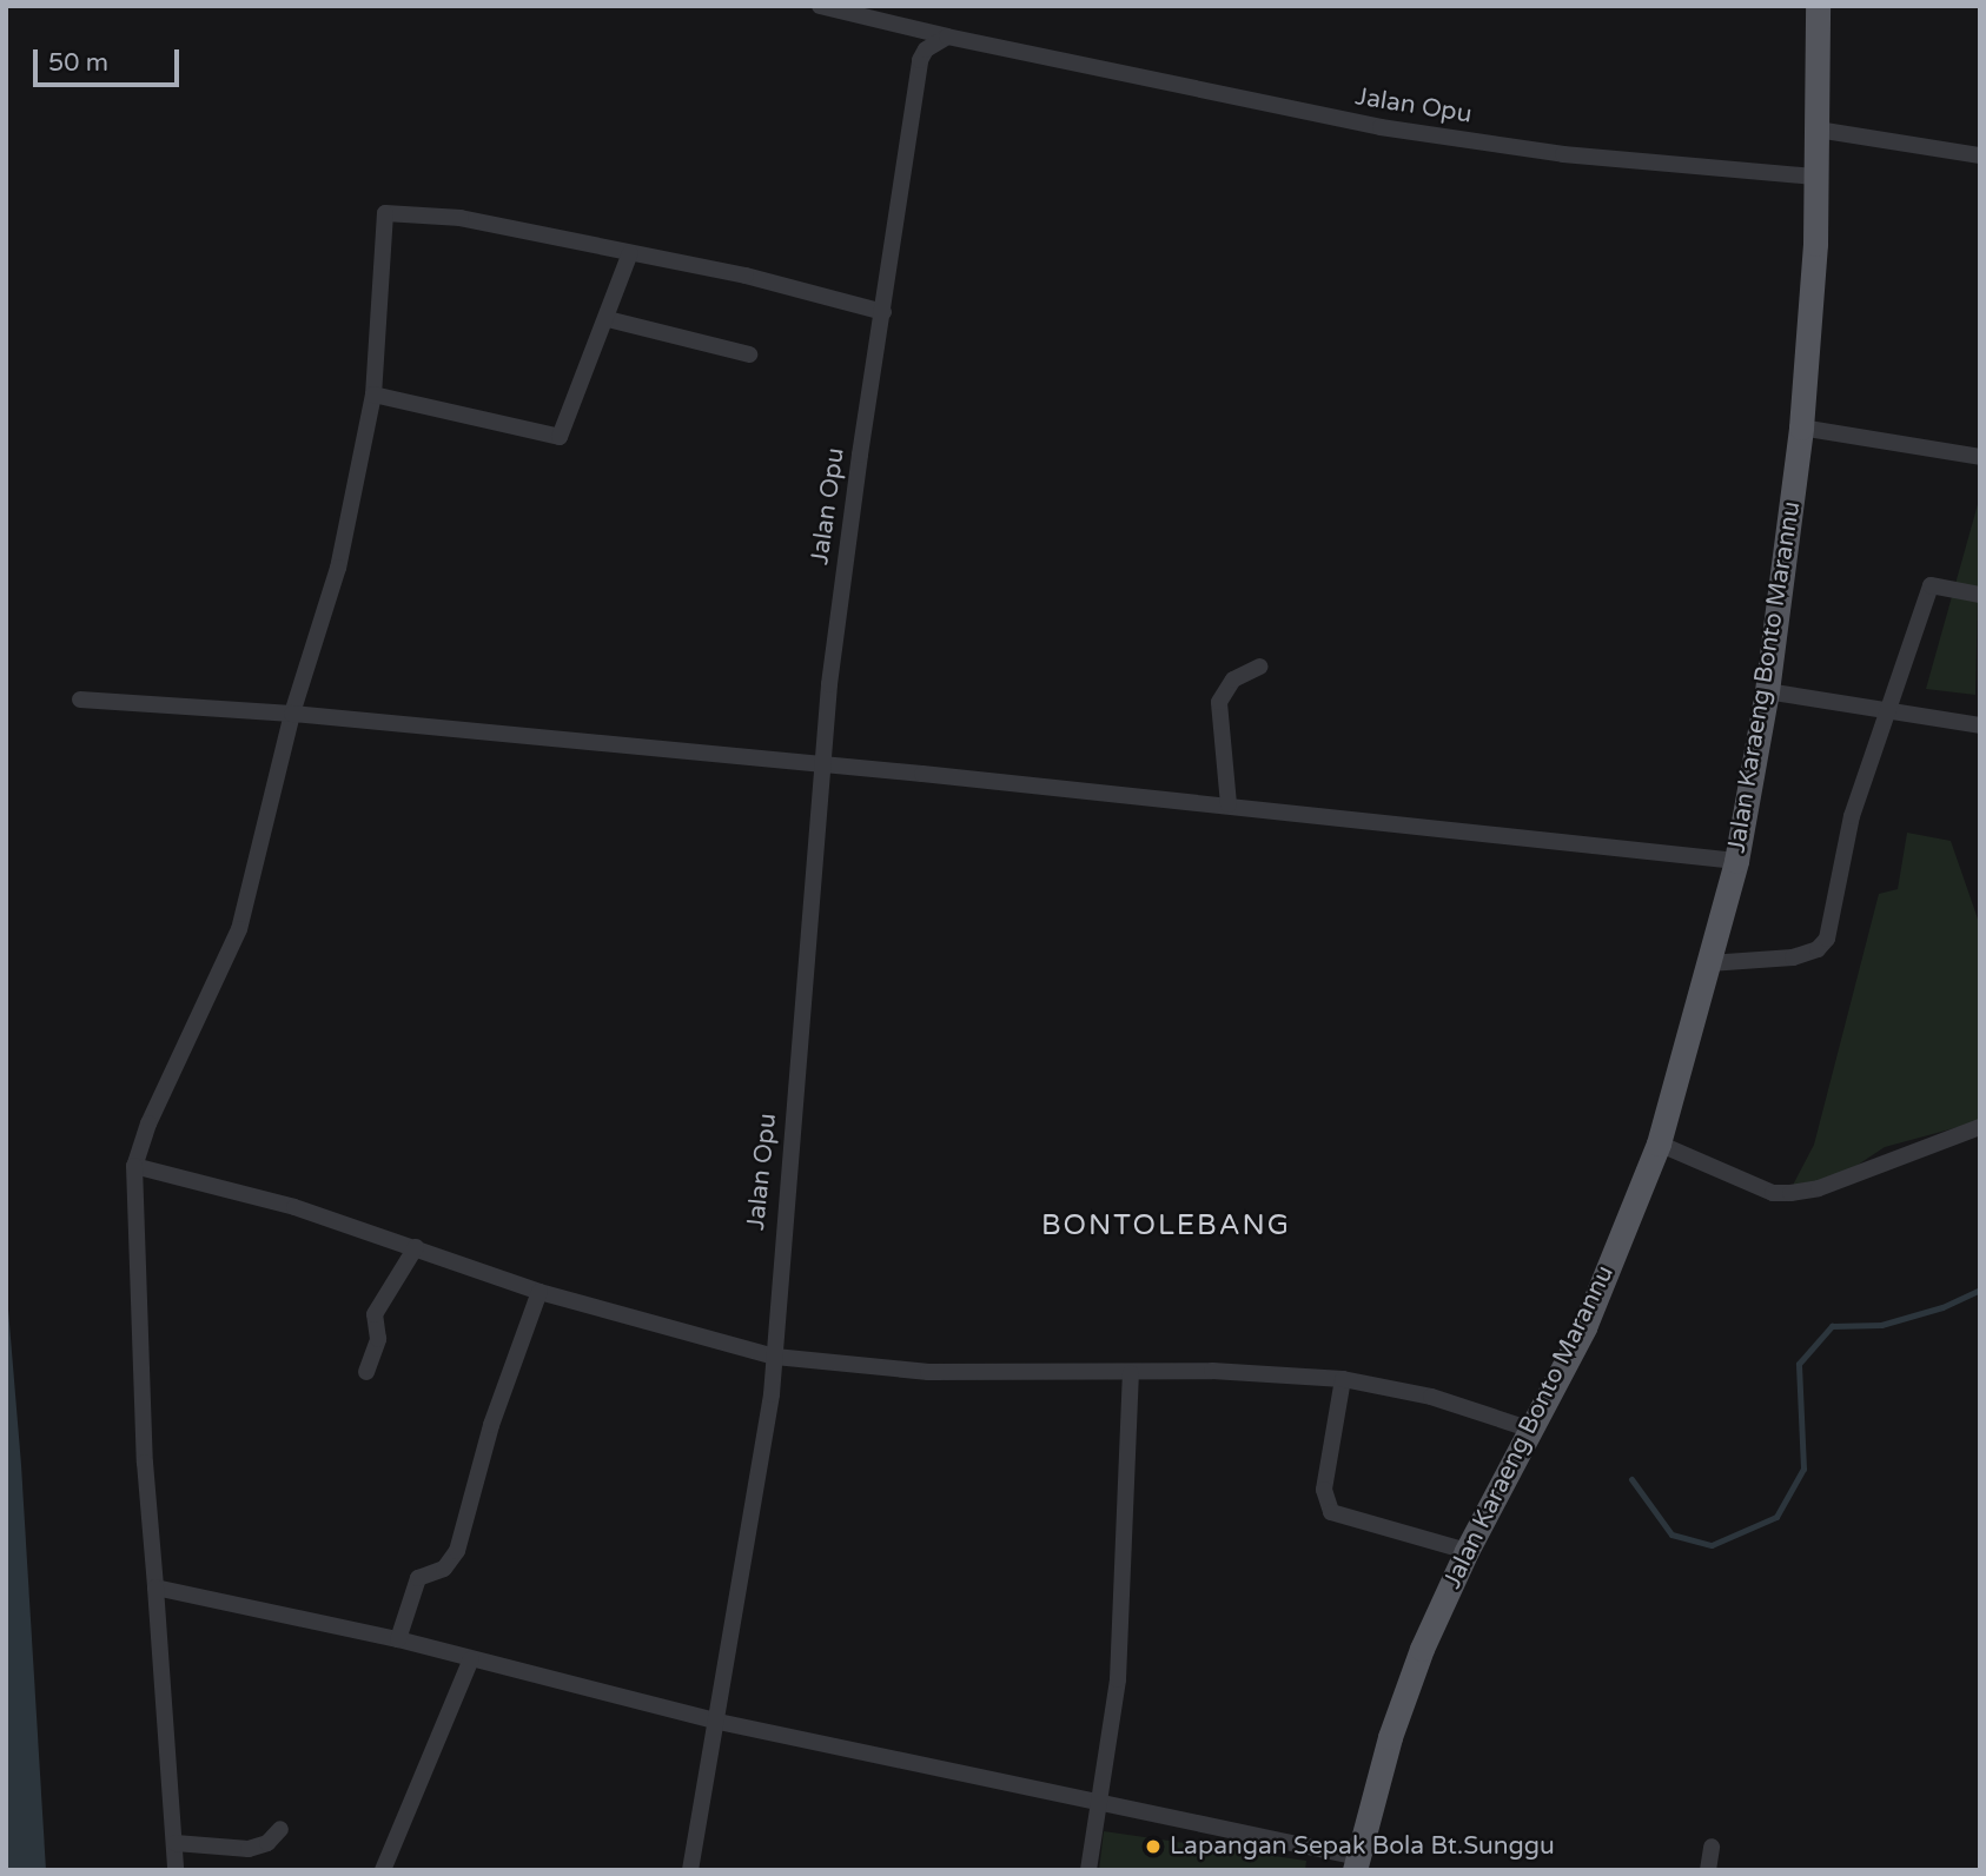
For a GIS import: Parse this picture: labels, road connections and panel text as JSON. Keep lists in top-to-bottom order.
{
  "streets": {
    "main road": ["Jalan Karaeng Bonto Marannu"],
    "street": ["Jalan Opu"]
  },
  "crossings": [
    ["Jalan Opu", "Jalan Karaeng Bonto Marannu"]
  ],
  "districts": ["BONTOLEBANG"],
  "places": ["Lapangan Sepak Bola Bt.Sunggu"],
  "scale_bar": "50 m"
}
